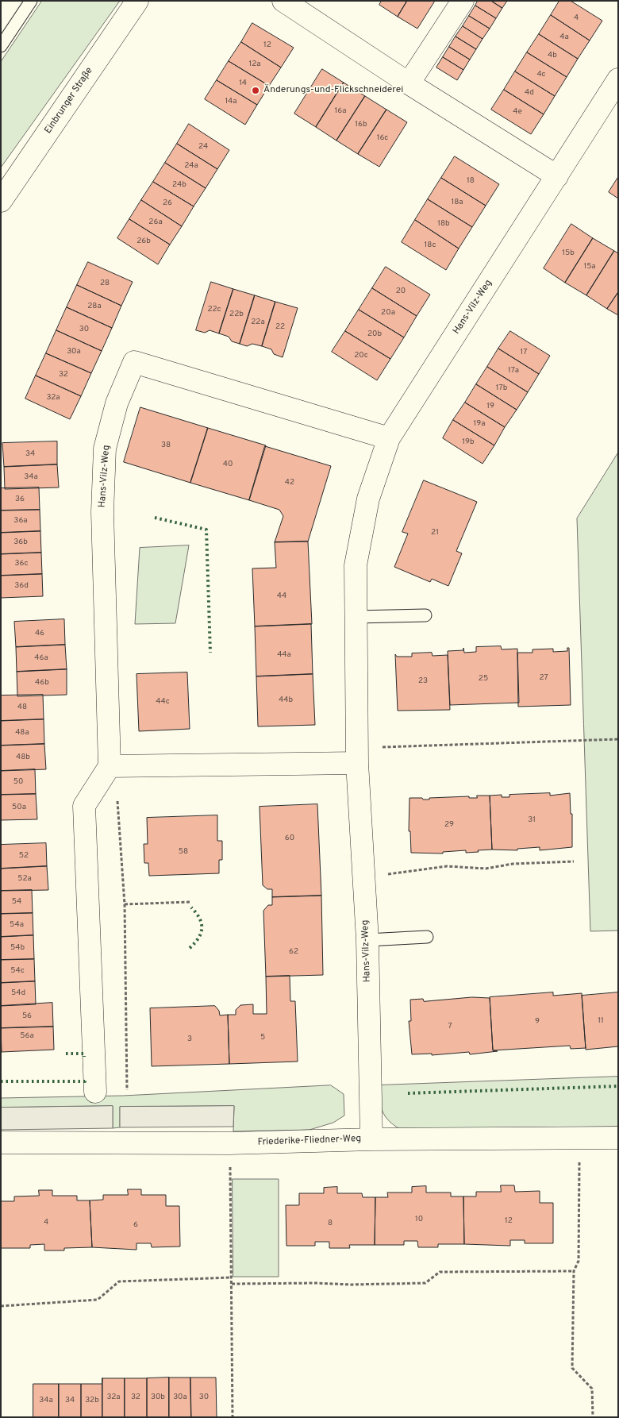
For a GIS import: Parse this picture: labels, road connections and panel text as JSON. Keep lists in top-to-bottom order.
{
  "streets": {
    "street": ["Einbrunger Straße", "Hans-Vilz-Weg", "Friederike-Fliedner-Weg"]
  },
  "crossings": [
    ["Hans-Vilz-Weg", "Friederike-Fliedner-Weg"]
  ],
  "places": ["Änderungs-und-Flickschneiderei"],
  "house_numbers": [
    "4",
    "4a",
    "12",
    "4b",
    "12a",
    "4c",
    "14",
    "4d",
    "14a",
    "16a",
    "4e",
    "16b",
    "16c",
    "24",
    "24a",
    "18",
    "24b",
    "18a",
    "26",
    "26a",
    "18b",
    "26b",
    "18c",
    "15b",
    "15a",
    "28",
    "20",
    "28a",
    "22c",
    "20a",
    "22b",
    "22a",
    "22",
    "30",
    "20b",
    "30a",
    "17",
    "20c",
    "17a",
    "32",
    "17b",
    "32a",
    "19",
    "19a",
    "19b",
    "38",
    "34",
    "40",
    "34a",
    "42",
    "36",
    "36a",
    "21",
    "36b",
    "36c",
    "36d",
    "44",
    "46",
    "44a",
    "46a",
    "27",
    "25",
    "23",
    "46b",
    "44b",
    "44c",
    "48",
    "48a",
    "48b",
    "50",
    "50a",
    "31",
    "29",
    "60",
    "58",
    "52",
    "52a",
    "54",
    "54a",
    "54b",
    "62",
    "54c",
    "54d",
    "56",
    "11",
    "9",
    "7",
    "56a",
    "5",
    "3",
    "10",
    "12",
    "4",
    "8",
    "6",
    "32a",
    "32",
    "30b",
    "30a",
    "30",
    "34a",
    "34",
    "32b"
  ]
}
